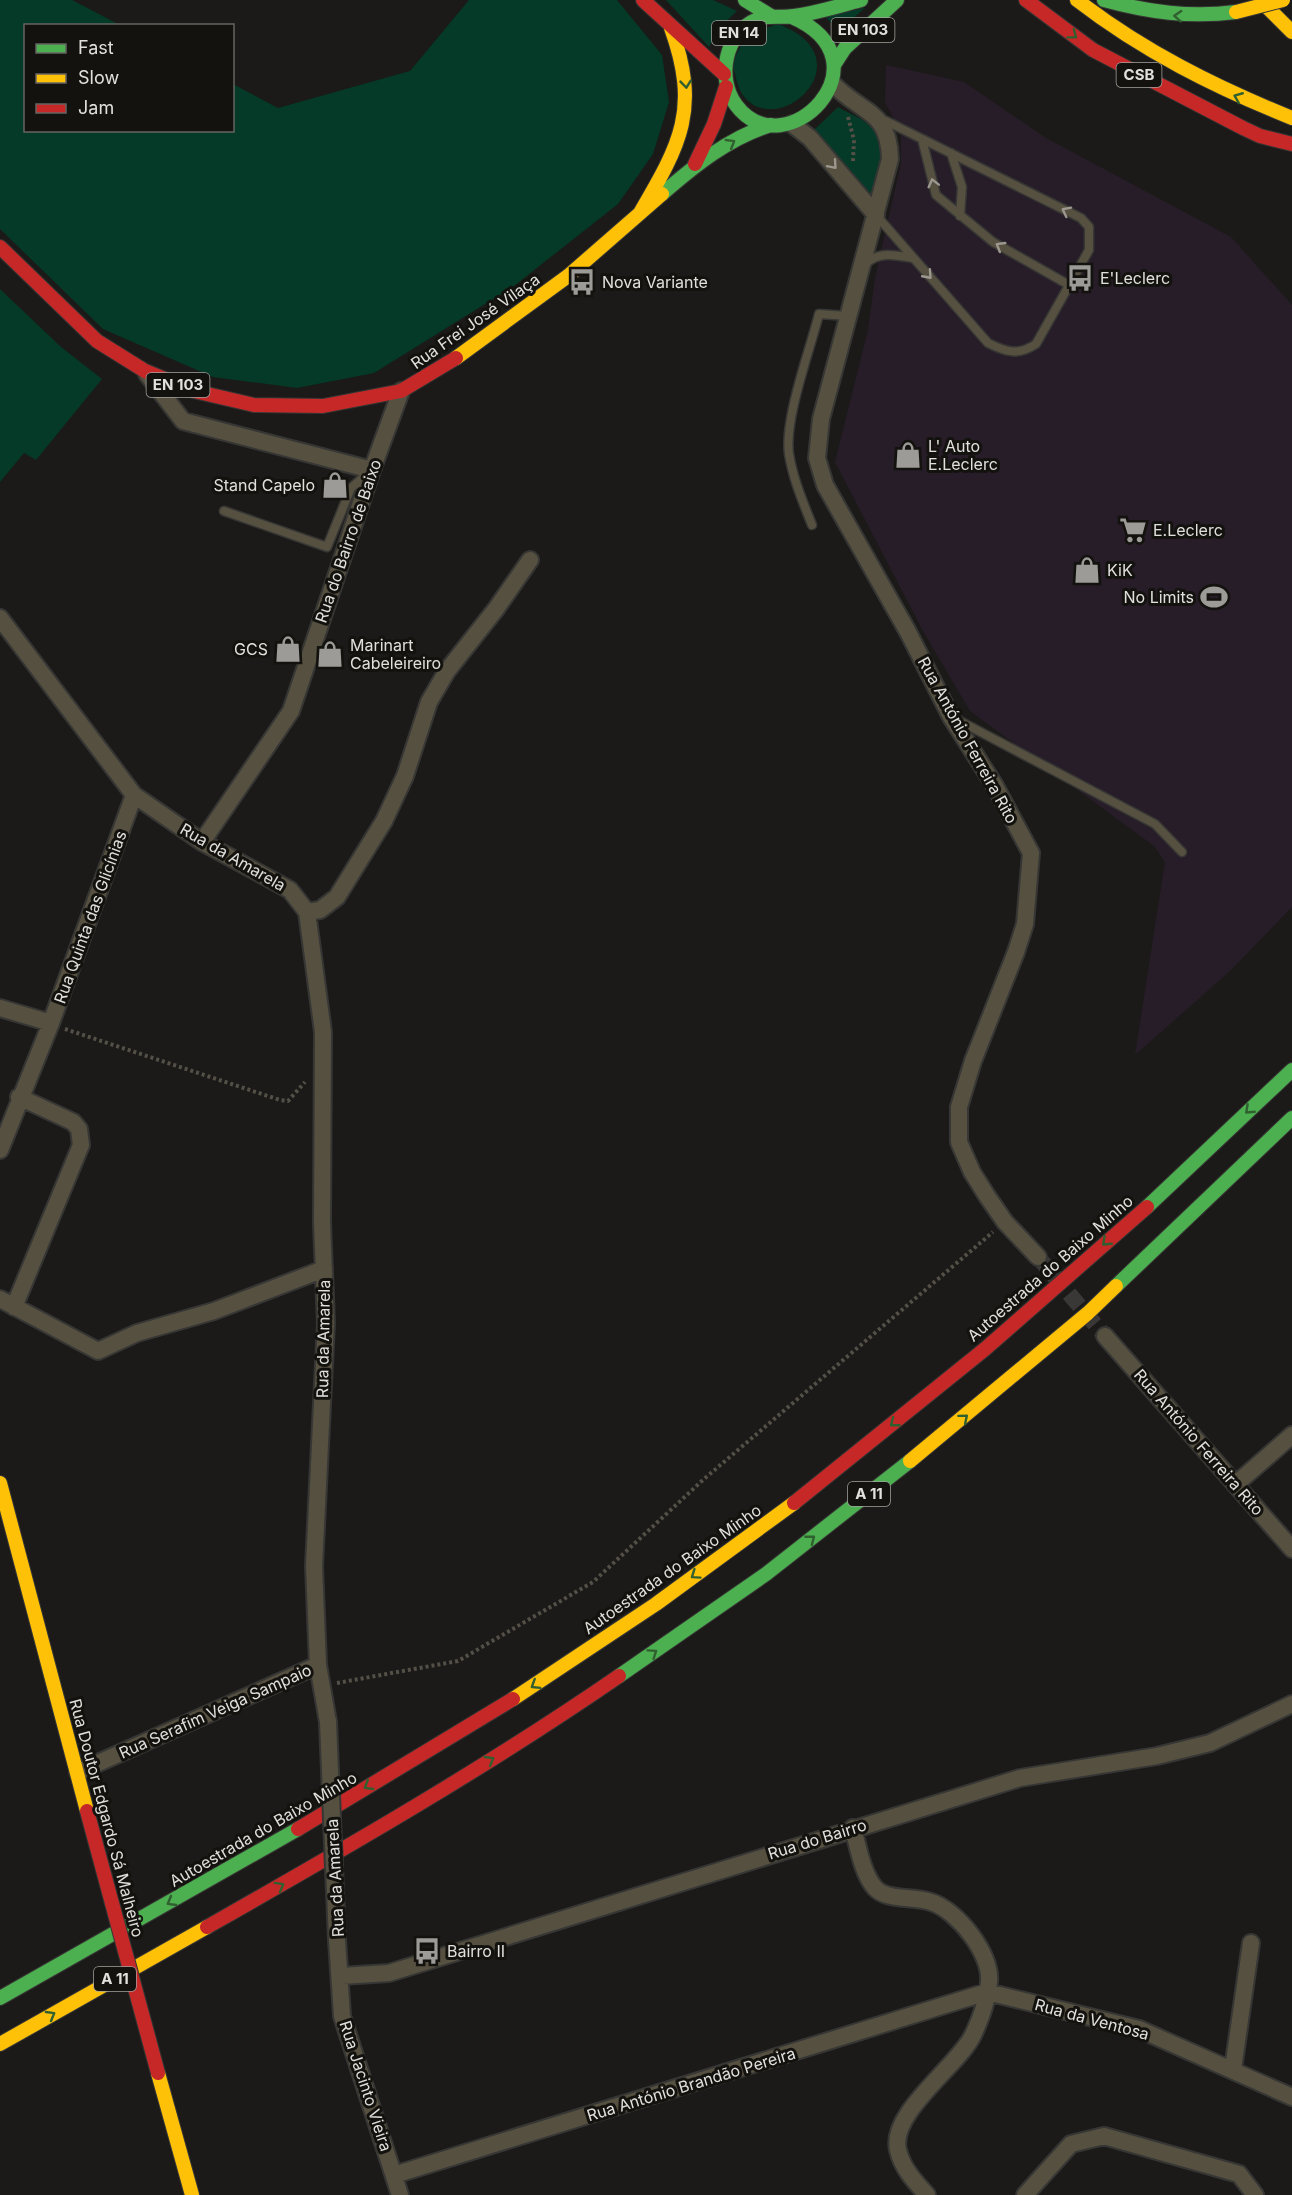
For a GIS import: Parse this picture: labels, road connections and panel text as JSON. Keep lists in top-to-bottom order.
{
  "streets": {
    "main road": [
      "EN 103",
      "EN 14",
      "CSB",
      "Rua Frei José Vilaça",
      "Autoestrada do Baixo Minho",
      "A 11",
      "Rua Doutor Edgardo Sá Malheiro"
    ],
    "street": [
      "Rua do Bairro de Baixo",
      "Rua António Ferreira Rito",
      "Rua da Amarela",
      "Rua Quinta das Glicínias",
      "Rua Serafim Veiga Sampaio",
      "Rua do Bairro",
      "Rua da Ventosa",
      "Rua António Brandão Pereira",
      "Rua Jacinto Vieira"
    ]
  },
  "crossings": [
    ["EN 103", "Rua Frei José Vilaça"],
    ["Rua Frei José Vilaça", "Rua do Bairro de Baixo"],
    ["Rua do Bairro de Baixo", "Rua da Amarela"],
    ["Rua da Amarela", "Rua Quinta das Glicínias"],
    ["Rua da Amarela", "Rua Serafim Veiga Sampaio"],
    ["Rua da Amarela", "Rua do Bairro"],
    ["Rua da Amarela", "Rua Jacinto Vieira"],
    ["Rua Serafim Veiga Sampaio", "Rua Doutor Edgardo Sá Malheiro"],
    ["Rua do Bairro", "Rua Jacinto Vieira"],
    ["Rua da Ventosa", "Rua António Brandão Pereira"],
    ["Rua António Brandão Pereira", "Rua Jacinto Vieira"]
  ],
  "places": {
    "bus stop": ["E'Leclerc", "Nova Variante", "Bairro II"],
    "shop": [
      "L' Auto E.Leclerc",
      "Stand Capelo",
      "KiK",
      "GCS",
      "Marinart Cabeleireiro"
    ],
    "supermarket": ["E.Leclerc"],
    "sports": ["No Limits"]
  },
  "legend": ["Fast", "Slow", "Jam"]
}
